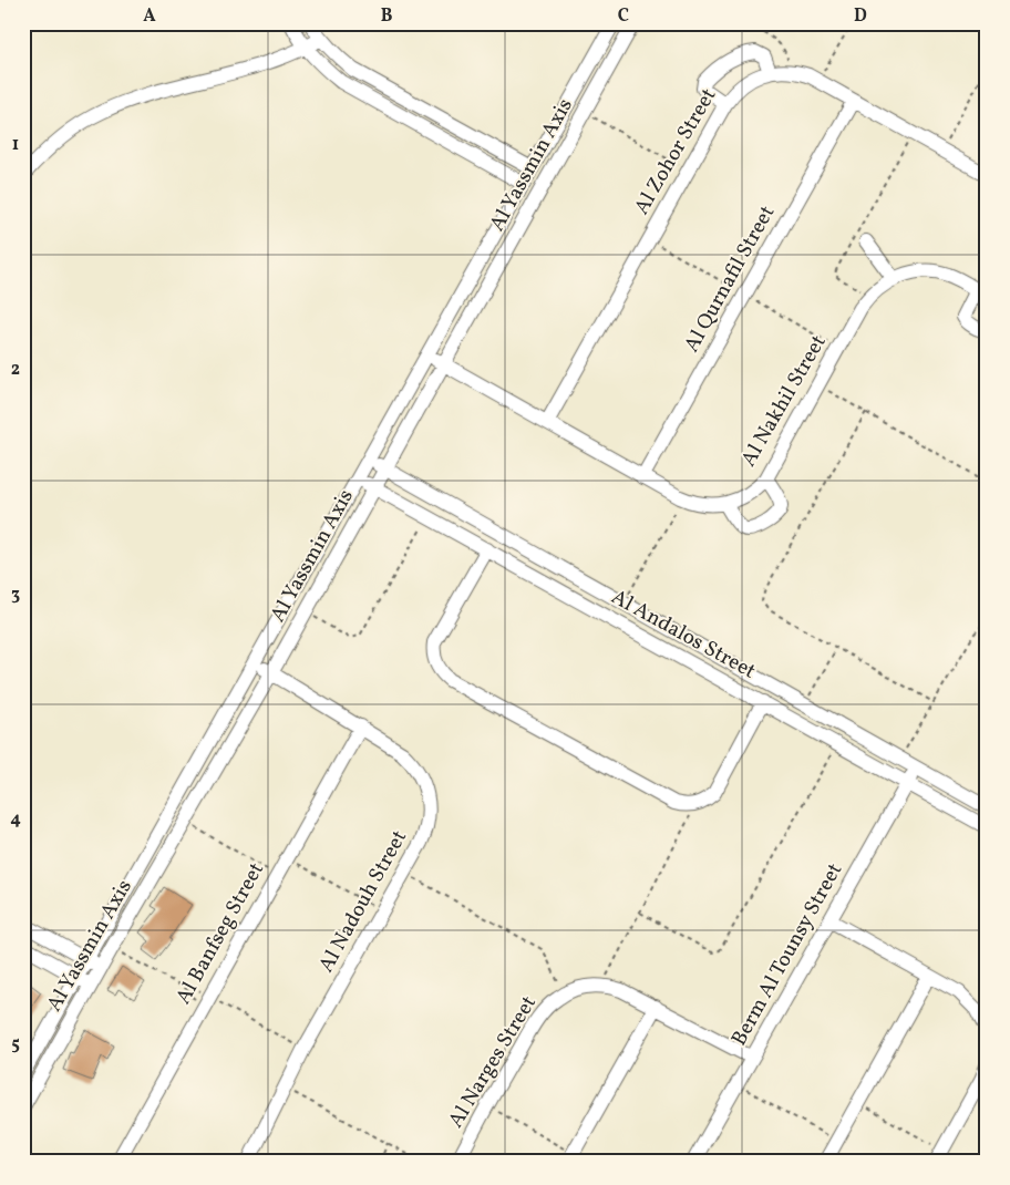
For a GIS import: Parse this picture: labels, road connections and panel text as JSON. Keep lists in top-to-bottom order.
{
  "streets": {
    "street": [
      "Al Zohor Street",
      "Al Yassmin Axis",
      "Al Qurnafil Street",
      "Al Nakhil Street",
      "Al Andalos Street",
      "Al Nadouh Street",
      "Al Banfseg Street",
      "Berm Al Tounsy Street",
      "Al Narges Street"
    ]
  },
  "crossings": [
    ["Al Zohor Street", "Al Qurnafil Street"],
    ["Al Zohor Street", "Al Nakhil Street"],
    ["Al Yassmin Axis", "Al Nakhil Street"],
    ["Al Yassmin Axis", "Al Andalos Street"],
    ["Al Yassmin Axis", "Al Nadouh Street"],
    ["Al Qurnafil Street", "Al Nakhil Street"],
    ["Al Andalos Street", "Berm Al Tounsy Street"],
    ["Al Nadouh Street", "Al Banfseg Street"],
    ["Berm Al Tounsy Street", "Al Narges Street"]
  ],
  "grid": {
    "columns": [
      "A",
      "B",
      "C",
      "D"
    ],
    "rows": [
      "1",
      "2",
      "3",
      "4",
      "5"
    ]
  }
}
